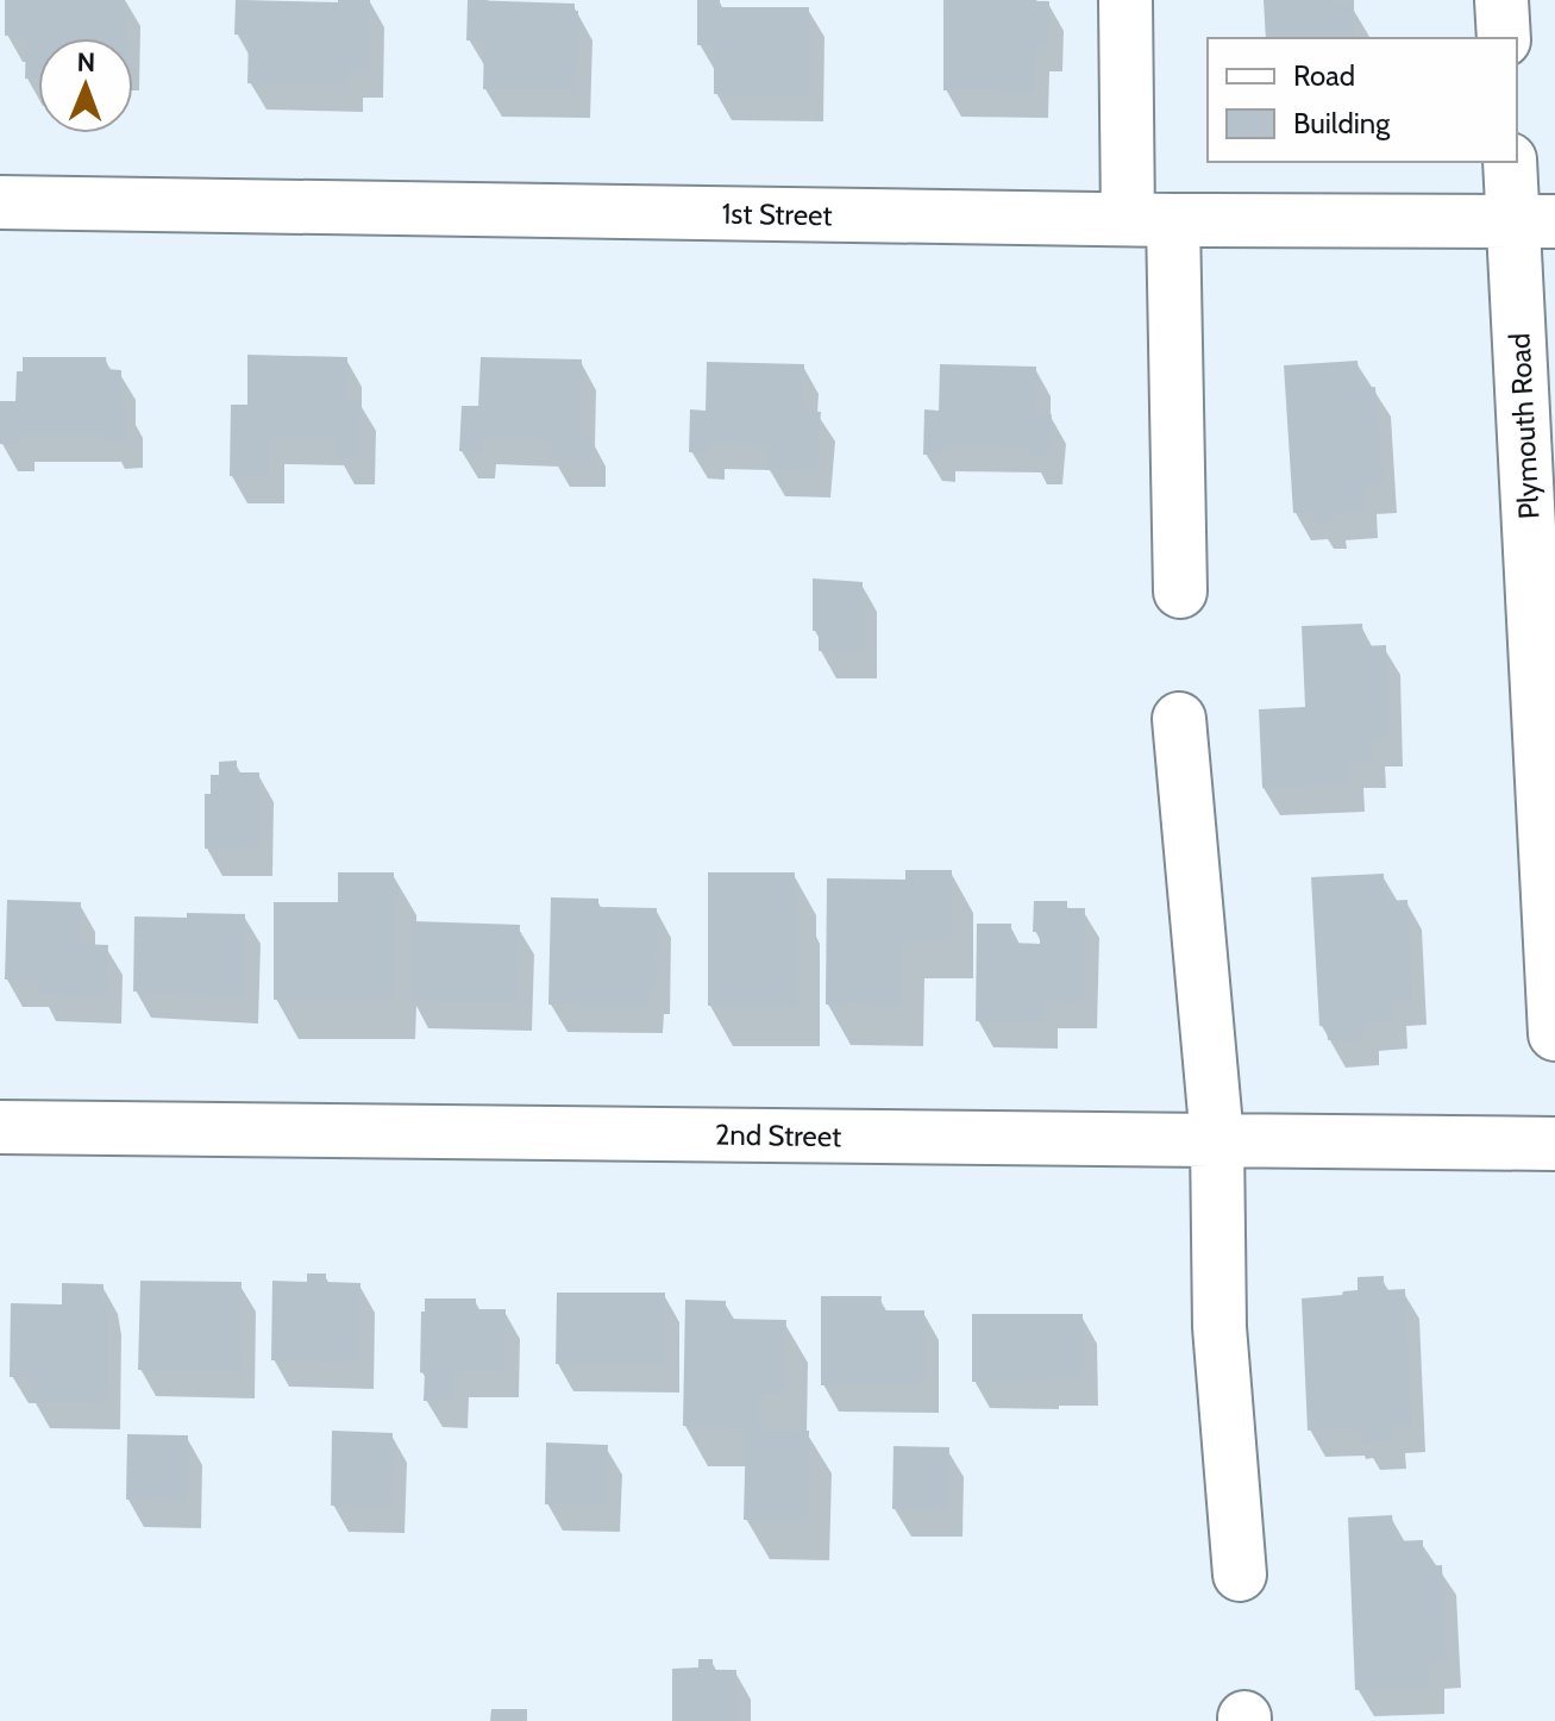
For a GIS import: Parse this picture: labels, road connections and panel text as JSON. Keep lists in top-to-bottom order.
{
  "streets": {
    "street": ["1st Street", "Plymouth Road", "2nd Street"]
  },
  "crossings": [
    ["1st Street", "Plymouth Road"]
  ],
  "legend": ["Road", "Building"],
  "north": "top"
}
